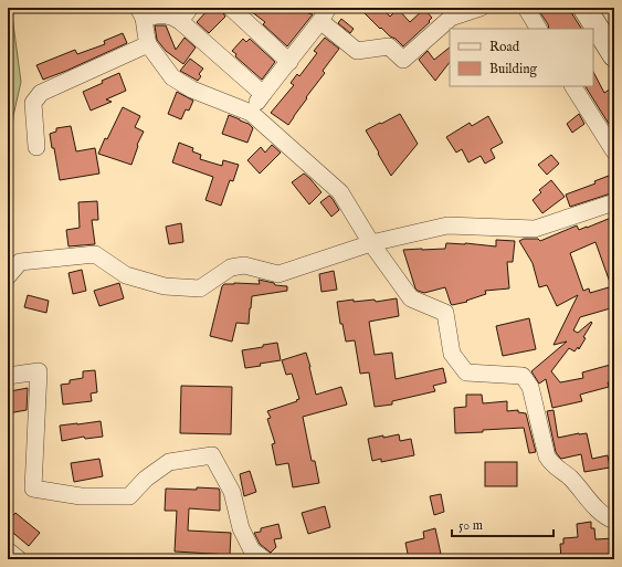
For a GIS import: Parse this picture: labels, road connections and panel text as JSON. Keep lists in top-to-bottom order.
{
  "legend": ["Road", "Building"],
  "scale_bar": "50 m"
}
